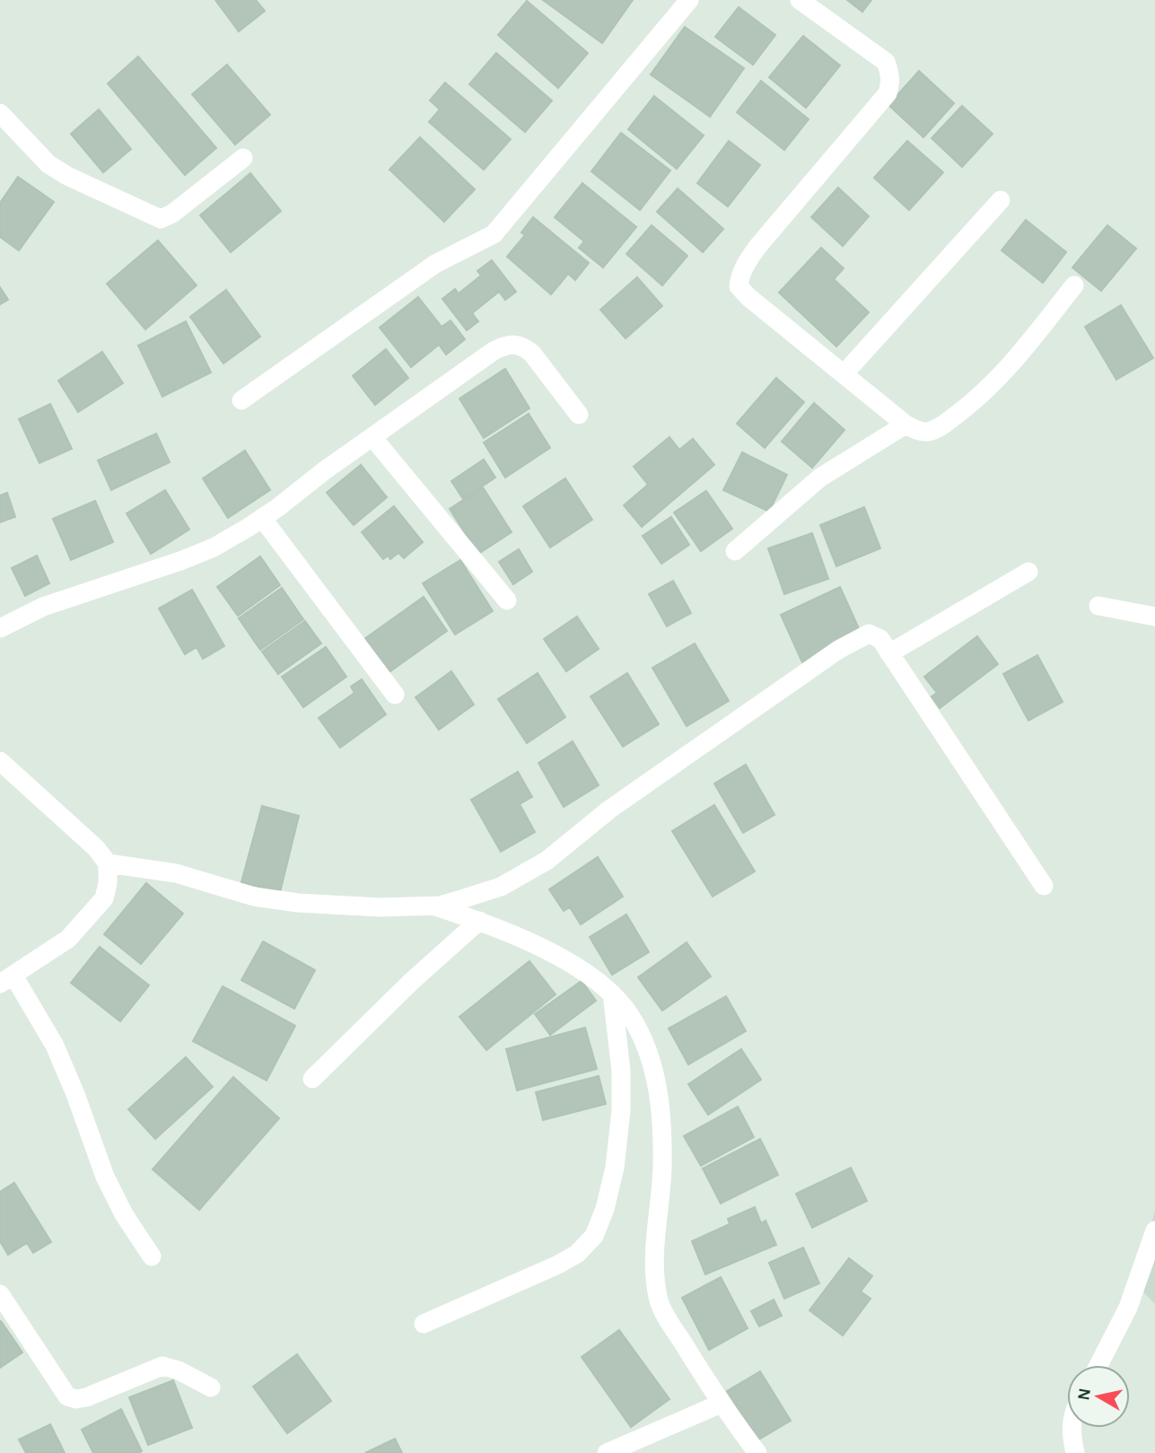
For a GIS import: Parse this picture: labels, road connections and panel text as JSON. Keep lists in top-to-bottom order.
{
  "north": "left"
}
